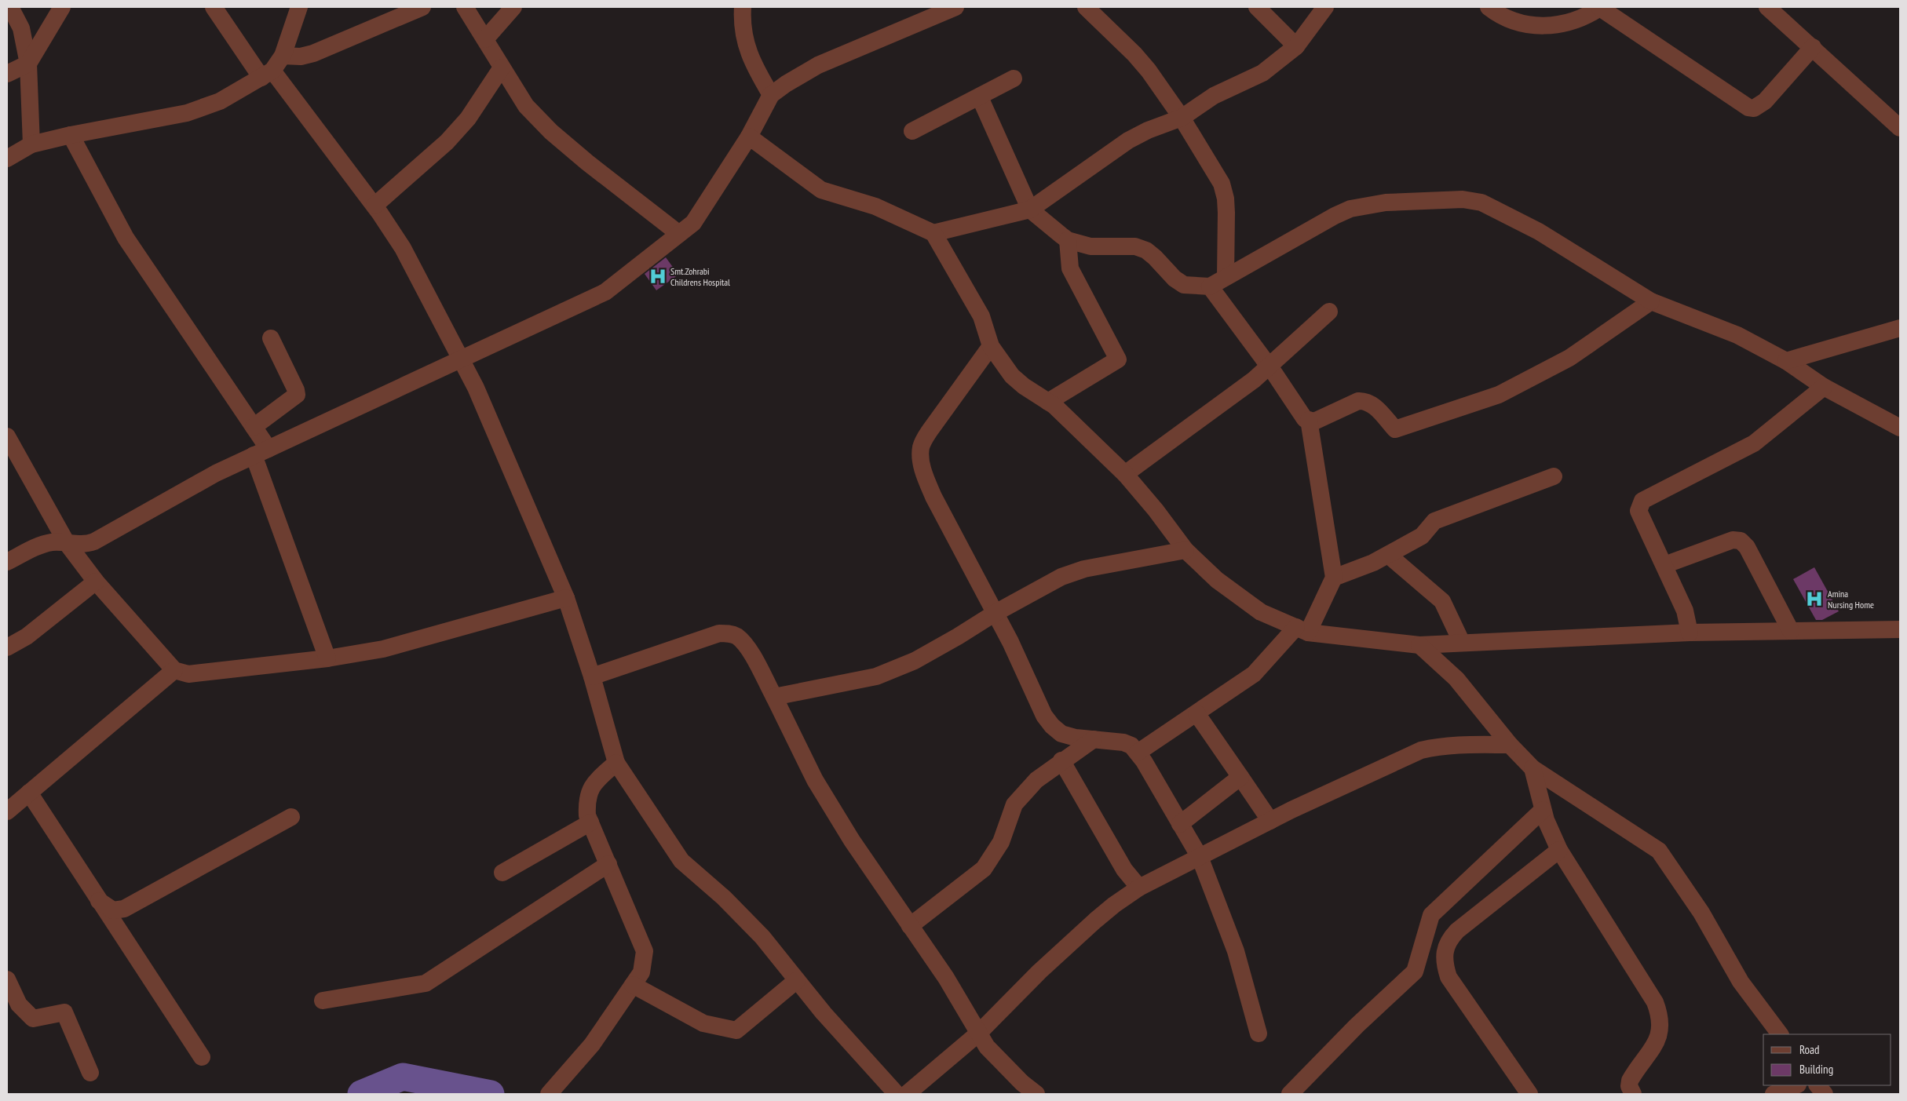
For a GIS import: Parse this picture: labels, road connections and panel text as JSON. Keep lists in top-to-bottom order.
{
  "places": {
    "hospital": ["Smt.Zohrabi Childrens Hospital", "Amina Nursing Home"]
  },
  "legend": ["Road", "Building"]
}
